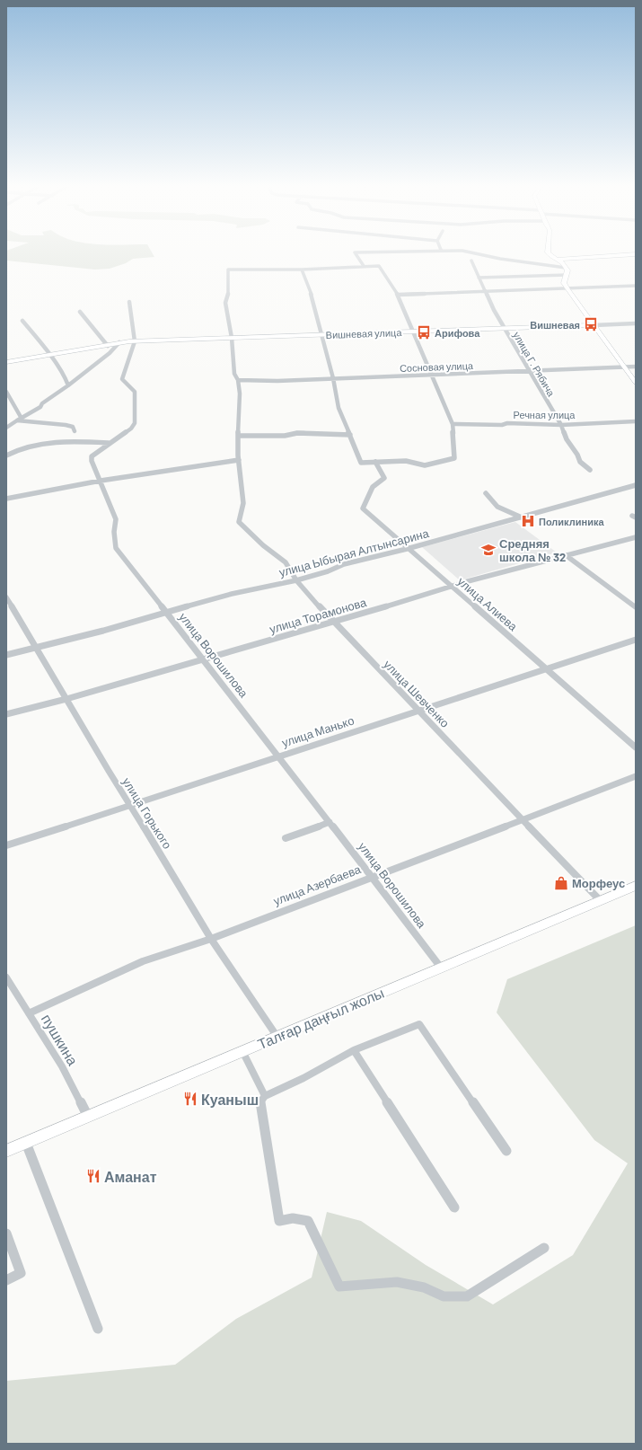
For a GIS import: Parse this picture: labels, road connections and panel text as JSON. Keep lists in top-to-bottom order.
{
  "streets": {
    "main road": ["Талғар даңғыл жолы"],
    "street": [
      "Вишневая улица",
      "улица Г. Рябича",
      "Сосновая улица",
      "Речная улица",
      "улица Ыбырая Алтынсарина",
      "улица Алиева",
      "улица Торамонова",
      "улица Ворошилова",
      "улица Шевченко",
      "улица Манько",
      "улица Горького",
      "улица Азербаева",
      "пушкина"
    ]
  },
  "crossings": [
    ["Вишневая улица", "улица Г. Рябича"],
    ["Вишневая улица", "улица Ворошилова"],
    ["улица Г. Рябича", "Сосновая улица"],
    ["улица Г. Рябича", "Речная улица"],
    ["улица Ыбырая Алтынсарина", "улица Алиева"],
    ["улица Ыбырая Алтынсарина", "улица Ворошилова"],
    ["улица Ыбырая Алтынсарина", "улица Шевченко"],
    ["улица Ыбырая Алтынсарина", "улица Горького"],
    ["улица Алиева", "улица Торамонова"],
    ["улица Алиева", "улица Манько"],
    ["улица Торамонова", "улица Ворошилова"],
    ["улица Торамонова", "улица Шевченко"],
    ["улица Торамонова", "улица Горького"],
    ["улица Ворошилова", "улица Манько"],
    ["улица Ворошилова", "улица Азербаева"],
    ["улица Ворошилова", "Талғар даңғыл жолы"],
    ["улица Шевченко", "улица Манько"],
    ["улица Шевченко", "улица Азербаева"],
    ["улица Шевченко", "Талғар даңғыл жолы"],
    ["улица Манько", "улица Горького"],
    ["улица Горького", "улица Азербаева"],
    ["улица Горького", "Талғар даңғыл жолы"],
    ["улица Азербаева", "пушкина"],
    ["Талғар даңғыл жолы", "пушкина"]
  ],
  "places": {
    "bus stop": ["Вишневая", "Арифова"],
    "hospital": ["Поликлиника"],
    "school or university": ["Средняя школа № 32"],
    "shop": ["Морфеус"],
    "restaurant": ["Куаныш", "Аманат"]
  }
}
